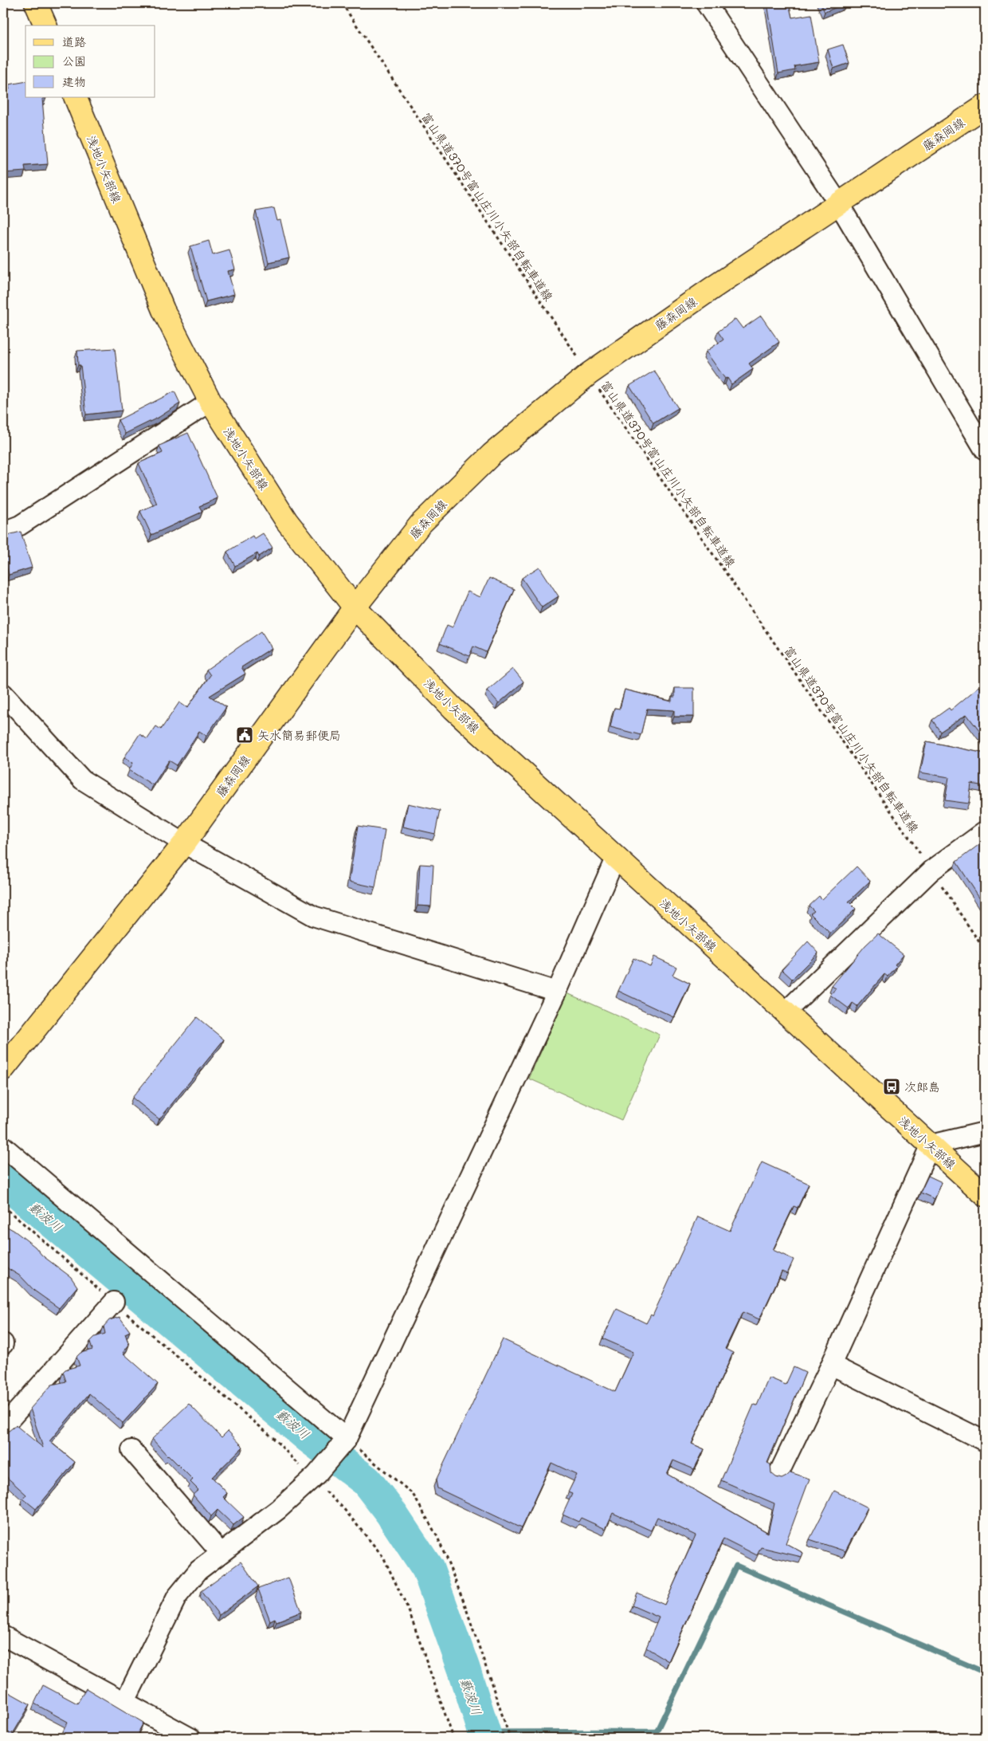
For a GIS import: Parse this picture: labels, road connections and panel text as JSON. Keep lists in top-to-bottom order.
{
  "streets": {
    "main road": ["藤森岡線", "浅地小矢部線"],
    "path": ["富山県道370号富山庄川小矢部自転車道線"]
  },
  "crossings": [
    ["藤森岡線", "浅地小矢部線"],
    ["藤森岡線", "富山県道370号富山庄川小矢部自転車道線"]
  ],
  "water": ["藪波川"],
  "places": {
    "public building": ["矢水簡易郵便局"],
    "bus stop": ["次郎島"]
  },
  "legend": ["道路", "公園", "建物"]
}
